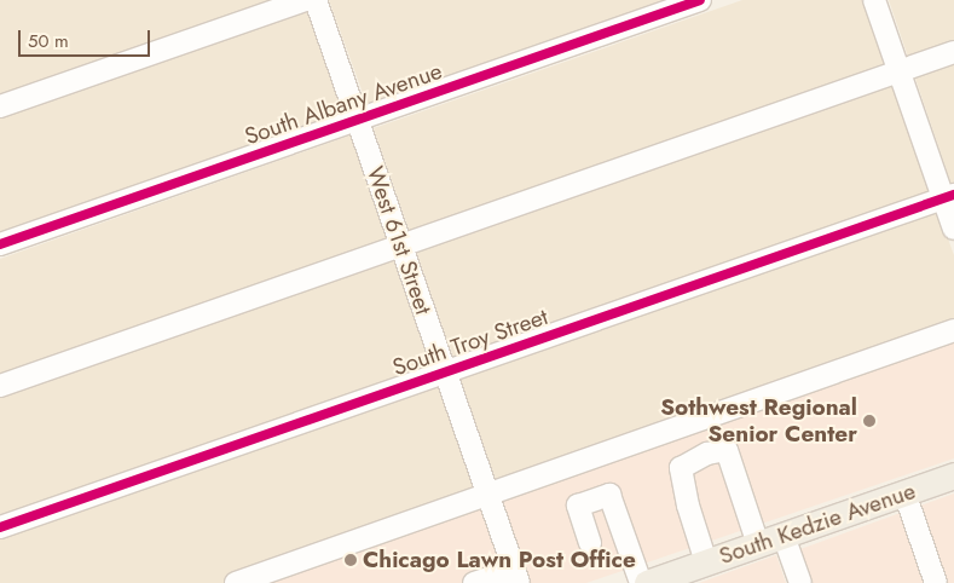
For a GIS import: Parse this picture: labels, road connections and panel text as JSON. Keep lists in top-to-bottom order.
{
  "streets": {
    "main road": ["South Kedzie Avenue"],
    "street": ["South Albany Avenue", "West 61st Street", "South Troy Street"]
  },
  "crossings": [
    ["South Albany Avenue", "West 61st Street"],
    ["West 61st Street", "South Troy Street"]
  ],
  "places": ["Sothwest Regional Senior Center", "Chicago Lawn Post Office"],
  "scale_bar": "50 m"
}
